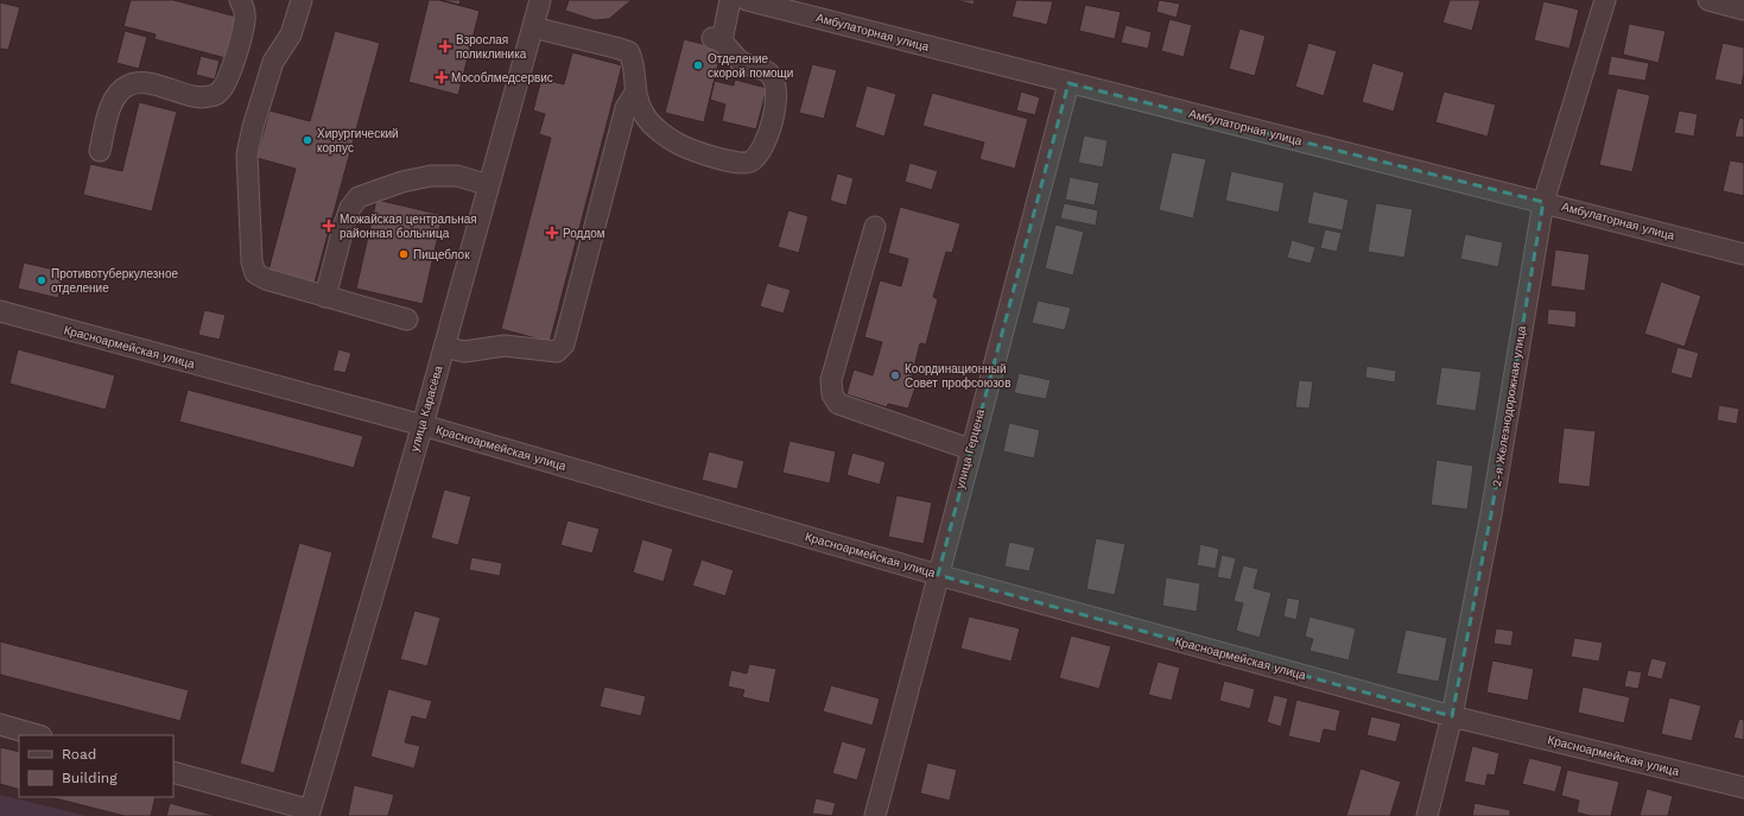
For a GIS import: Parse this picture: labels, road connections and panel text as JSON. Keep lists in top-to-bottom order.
{
  "streets": {
    "street": [
      "Амбулаторная улица",
      "Красноармейская улица",
      "2-я Железнодорожная улица",
      "улица Карасёва",
      "улица Герцена"
    ]
  },
  "crossings": [
    ["Амбулаторная улица", "2-я Железнодорожная улица"],
    ["Амбулаторная улица", "улица Герцена"],
    ["Красноармейская улица", "2-я Железнодорожная улица"],
    ["Красноармейская улица", "улица Карасёва"],
    ["Красноармейская улица", "улица Герцена"]
  ],
  "places": {
    "health": [
      "Взрослая поликлиника",
      "Мособлмедсервис",
      "Можайская центральная районная больница",
      "Роддом"
    ],
    "other": [
      "Отделение скорой помощи",
      "Хирургический корпус",
      "Пищеблок",
      "Противотуберкулезное отделение",
      "Координационный Совет профсоюзов"
    ]
  },
  "legend": ["Road", "Building"]
}
